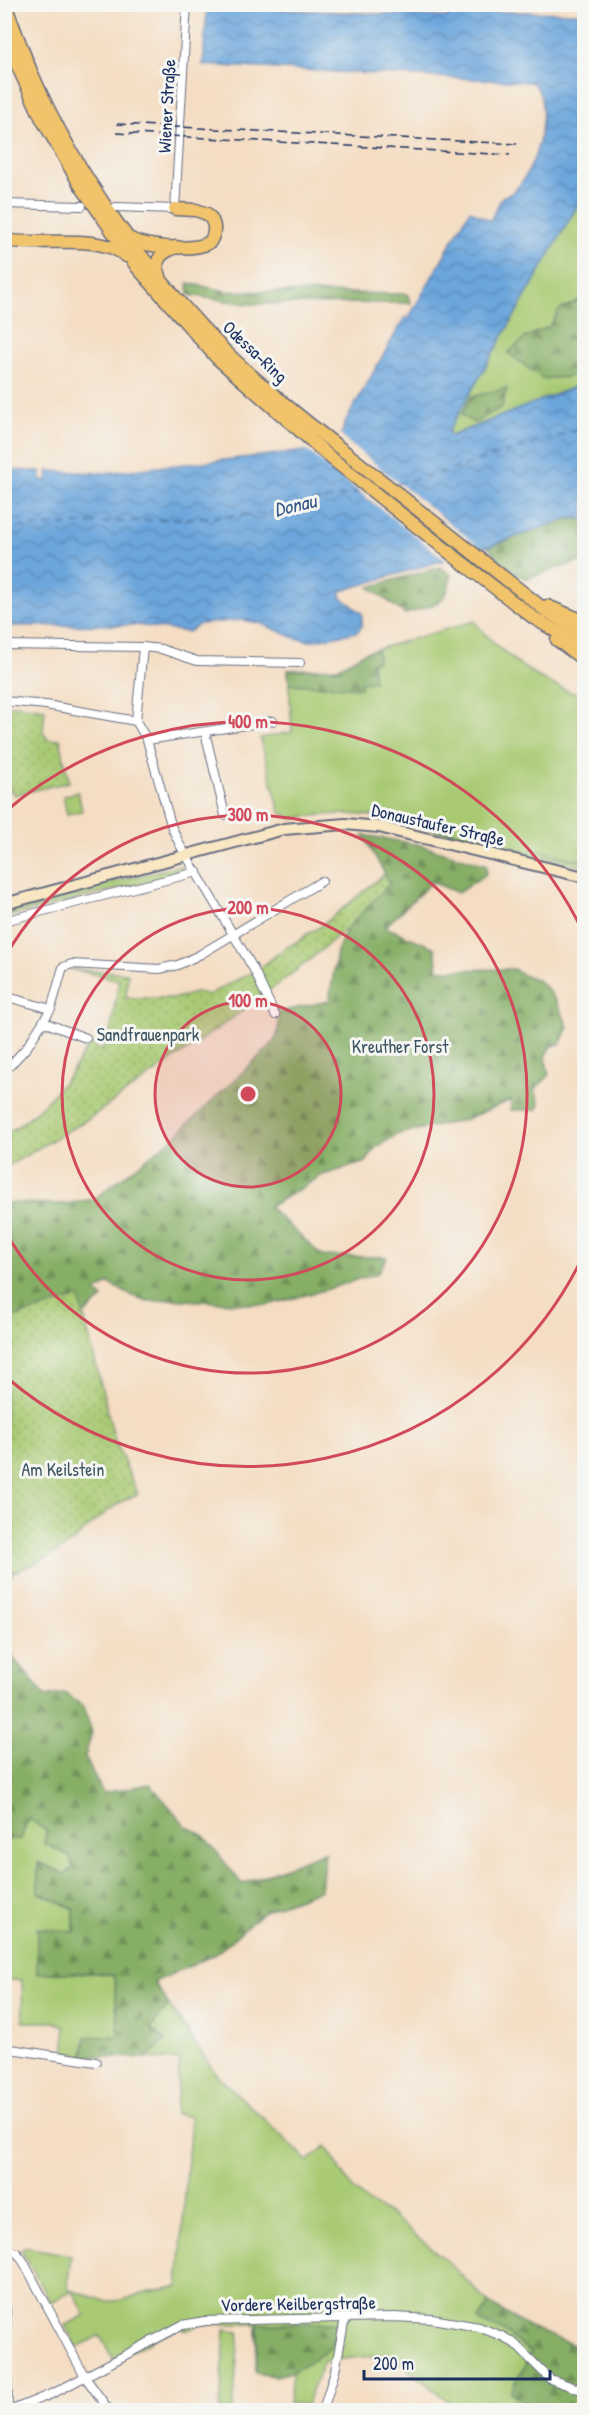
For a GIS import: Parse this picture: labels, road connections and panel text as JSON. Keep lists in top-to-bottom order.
{
  "streets": {
    "highway": ["Odessa-Ring"],
    "main road": ["Donaustaufer Straße"],
    "street": ["Wiener Straße", "Vordere Keilbergstraße"]
  },
  "water": ["Donau"],
  "parks": ["Sandfrauenpark", "Kreuther Forst", "Am Keilstein"],
  "scale_bar": "200 m",
  "rings": [
    "400 m",
    "300 m",
    "200 m",
    "100 m"
  ]
}
